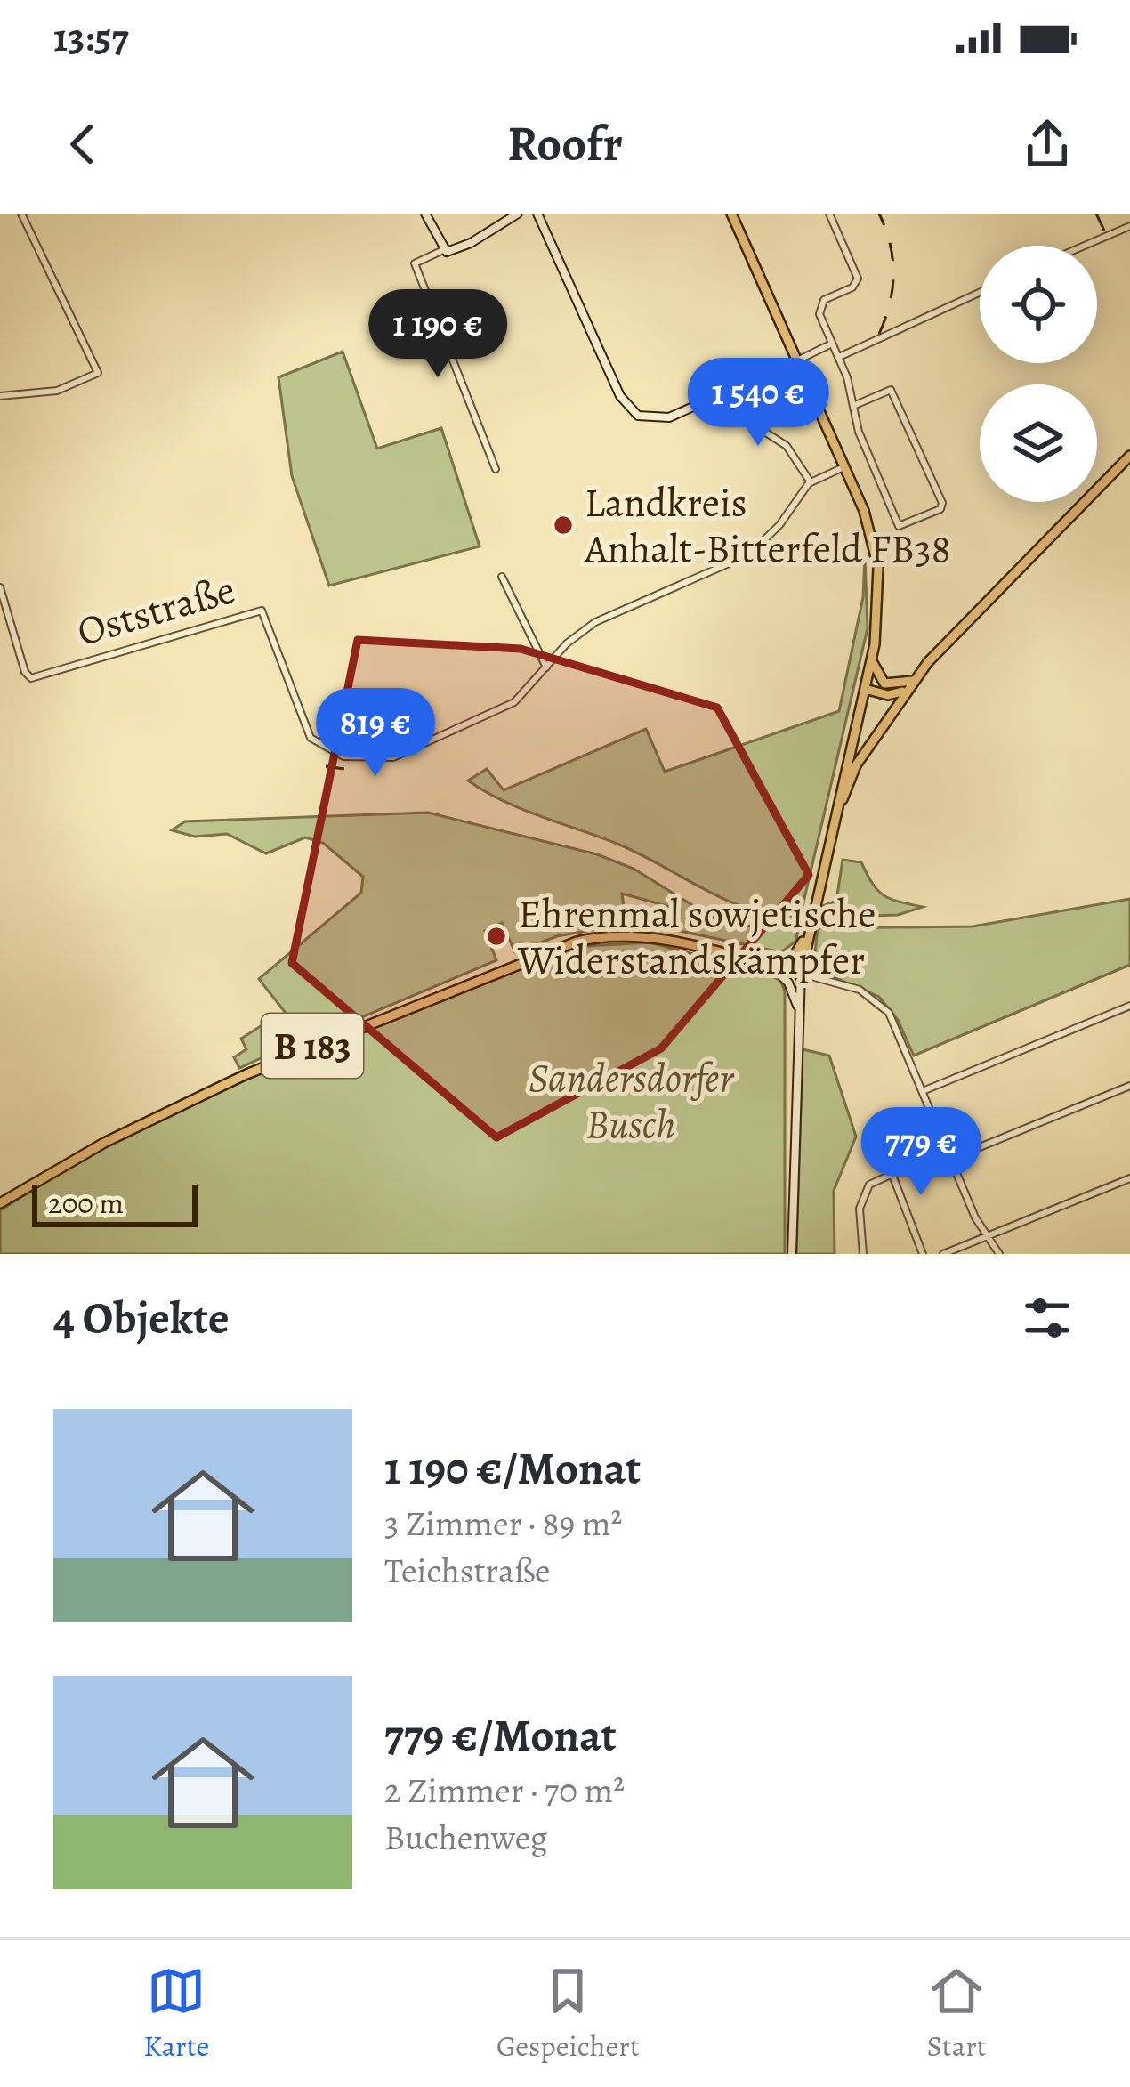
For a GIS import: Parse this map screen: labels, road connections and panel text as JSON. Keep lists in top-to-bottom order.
{
  "streets": {
    "main road": ["B 183"],
    "street": ["Oststraße"]
  },
  "parks": ["Sandersdorfer Busch"],
  "places": ["Landkreis Anhalt-Bitterfeld FB38", "Ehrenmal sowjetische Widerstandskämpfer"],
  "scale_bar": "200 m",
  "page": {
    "status": "13:57",
    "header": "Roofr",
    "price": [
      "1 190 €",
      "1 540 €",
      "819 €",
      "779 €"
    ],
    "scale": "200 m",
    "heading": "4 Objekte",
    "list": [
      {
        "name": "1 190 €/Monat",
        "note": "3 Zimmer · 89 m² · Teichstraße"
      },
      {
        "name": "779 €/Monat",
        "note": "2 Zimmer · 70 m² · Buchenweg"
      }
    ],
    "tabs": ["Karte", "Gespeichert", "Start"]
  }
}
